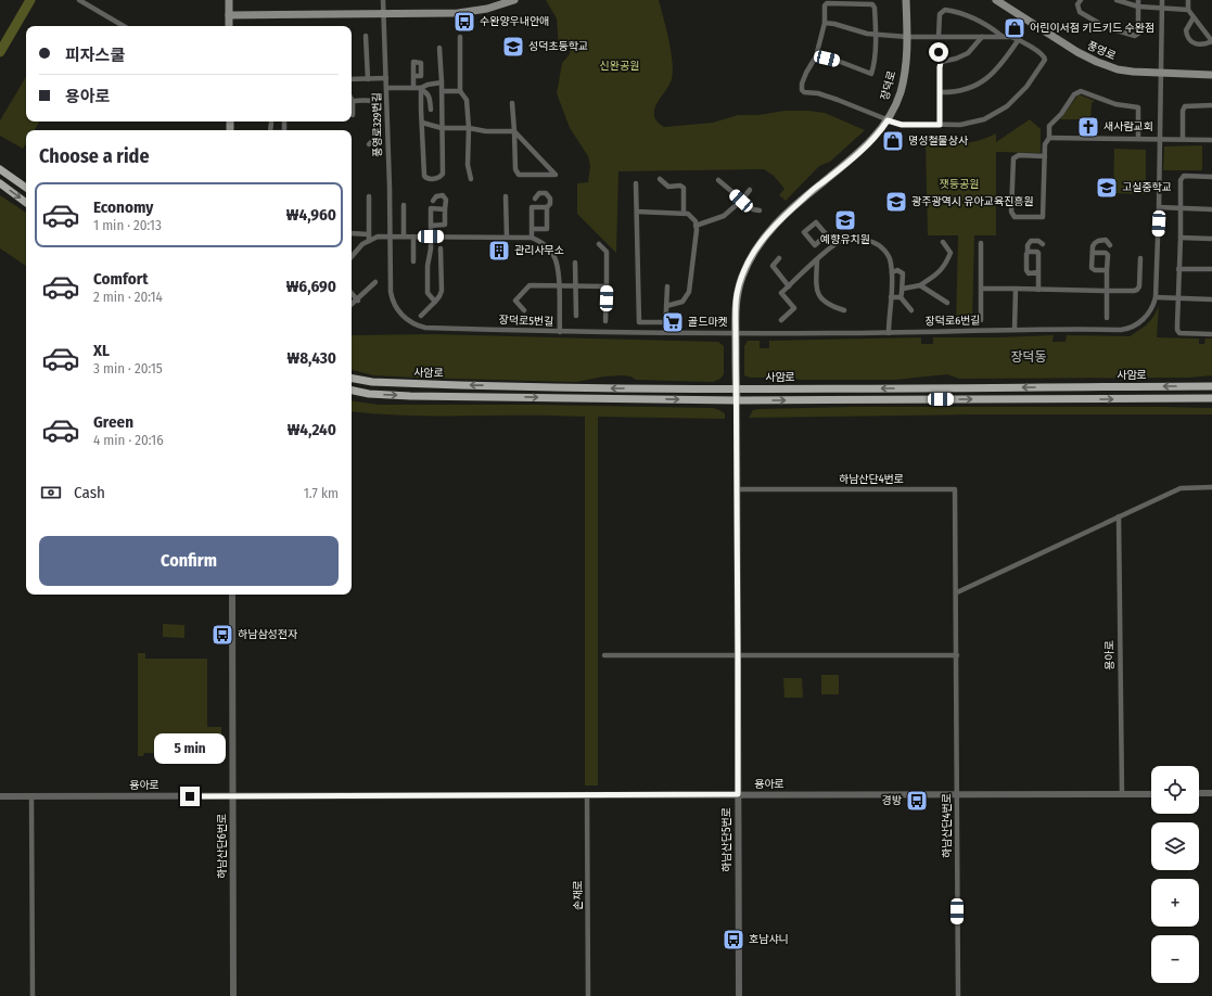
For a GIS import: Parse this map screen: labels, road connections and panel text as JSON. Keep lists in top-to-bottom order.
{
  "streets": {
    "main road": ["풍영로", "장덕로", "사암로"],
    "street": [
      "풍영로329번길",
      "장덕로5번길",
      "장덕로6번길",
      "하남산단4번로",
      "용아로",
      "하남산단5번로",
      "하남산단6번로",
      "손재로"
    ]
  },
  "crossings": [
    ["장덕로", "장덕로5번길"],
    ["장덕로", "장덕로6번길"],
    ["장덕로", "사암로"],
    ["장덕로", "하남산단5번로"],
    ["풍영로329번길", "장덕로5번길"],
    ["장덕로5번길", "장덕로6번길"],
    ["하남산단4번로", "용아로"],
    ["하남산단4번로", "하남산단5번로"],
    ["용아로", "하남산단5번로"],
    ["용아로", "하남산단6번로"],
    ["용아로", "손재로"]
  ],
  "districts": ["장덕동"],
  "parks": ["신완공원", "잿등공원"],
  "places": {
    "bus stop": [
      "수완양우내안애",
      "하남삼성전자",
      "경방",
      "호남샤니"
    ],
    "shop": ["어린이서점 키드키드 수완점", "명성철물상사"],
    "school or university": [
      "성덕초등학교",
      "고실중학교",
      "광주광역시 유아교육진흥원",
      "예향유치원"
    ],
    "church": ["새사람교회"],
    "building": ["관리사무소"],
    "supermarket": ["골드마켓"]
  },
  "page": {
    "banner": ["피자스쿨", "용아로"],
    "heading": "Choose a ride",
    "list": [
      {
        "name": "Economy",
        "note": "1 min · 20:13",
        "value": "₩4,960"
      },
      {
        "name": "Comfort",
        "note": "2 min · 20:14",
        "value": "₩6,690"
      },
      {
        "name": "XL",
        "note": "3 min · 20:15",
        "value": "₩8,430"
      },
      {
        "name": "Green",
        "note": "4 min · 20:16",
        "value": "₩4,240"
      }
    ],
    "pay": ["Cash", "1.7 km"],
    "buttons": "Confirm",
    "bubble": "5 min",
    "map_buttons": ["+", "−"]
  }
}
